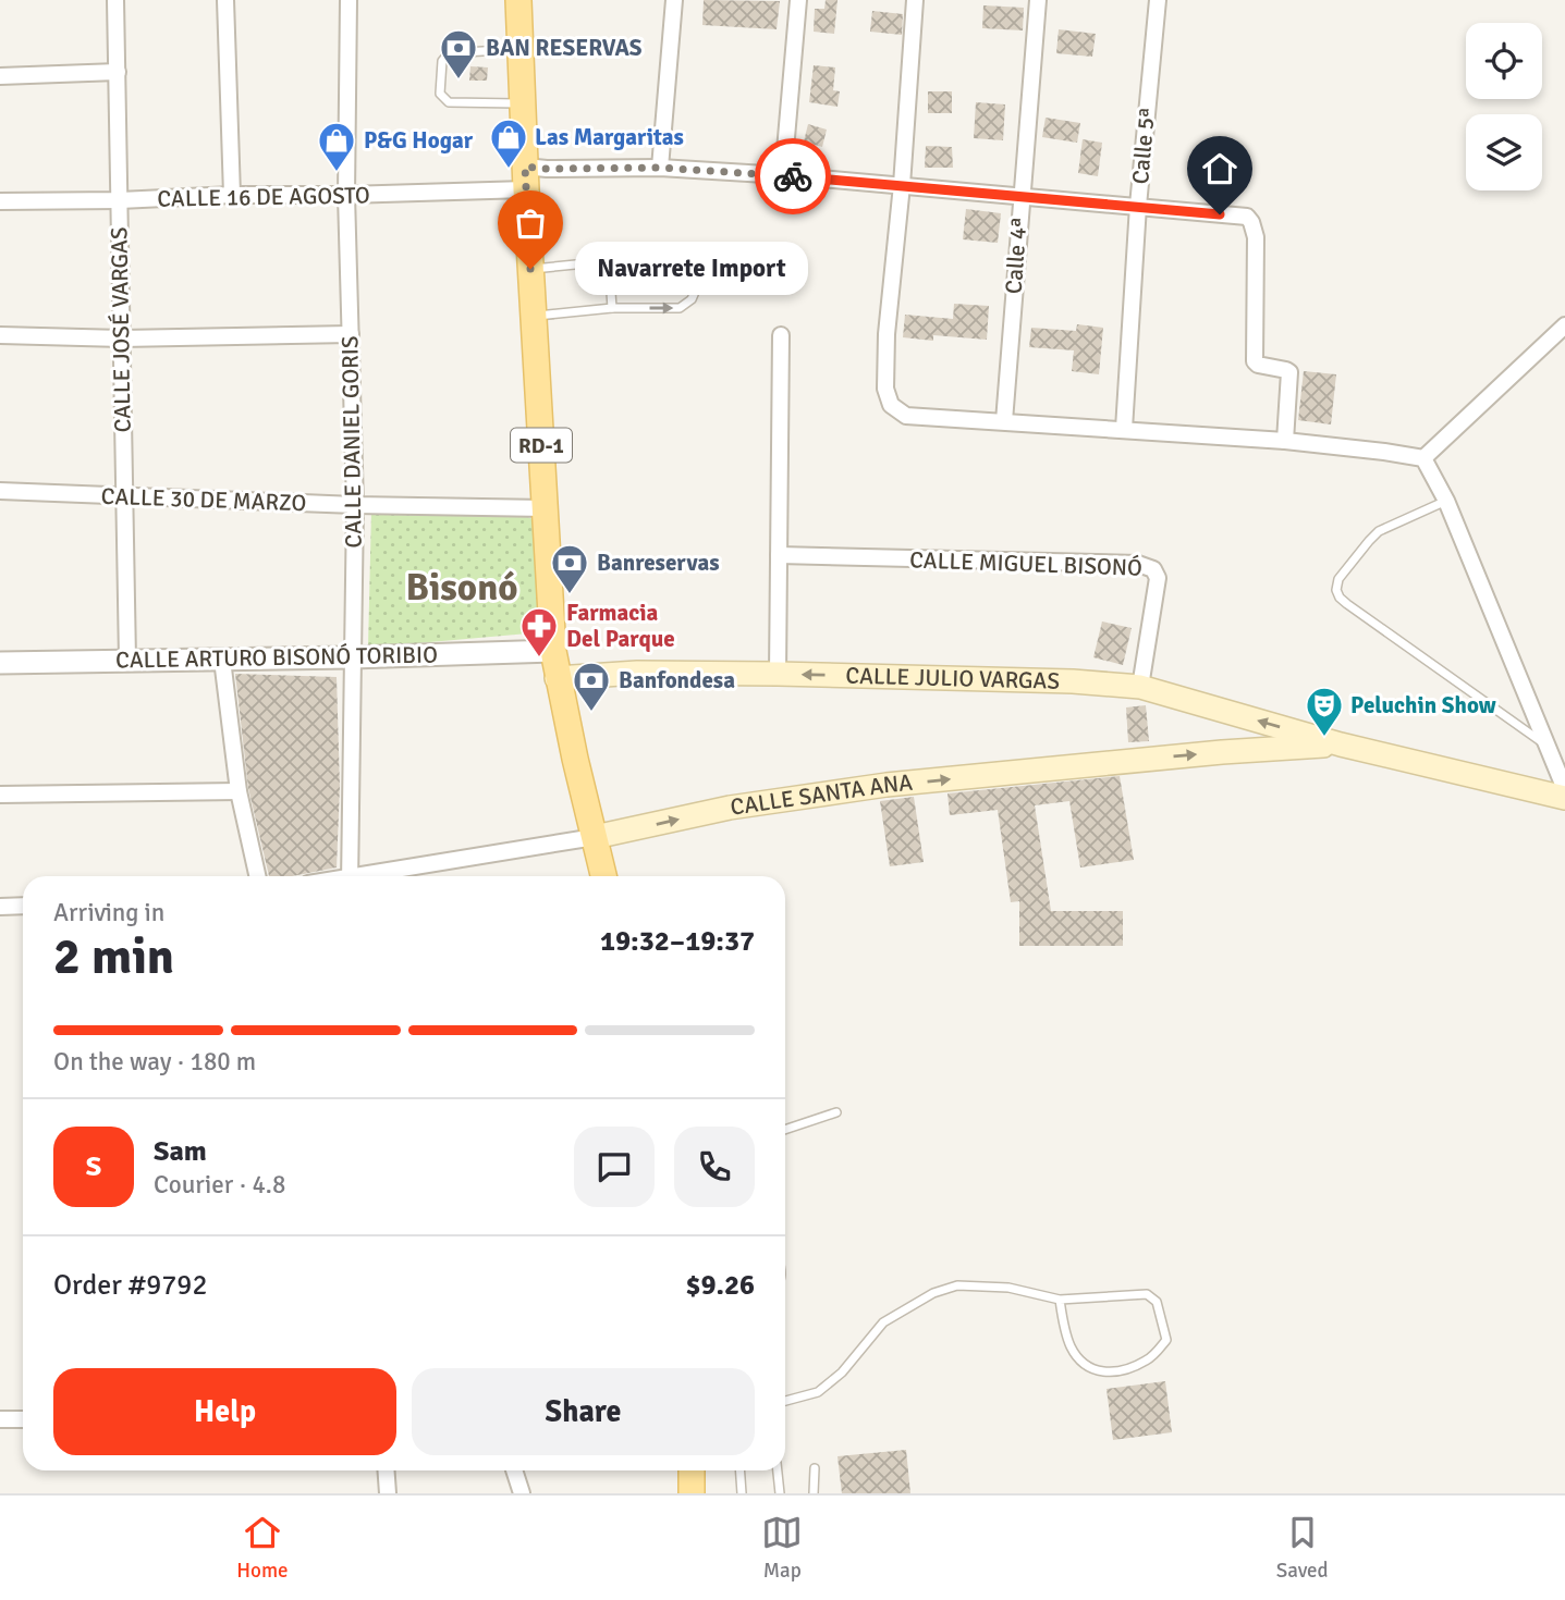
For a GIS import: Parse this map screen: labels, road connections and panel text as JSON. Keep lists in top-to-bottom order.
{
  "streets": {
    "main road": ["RD-1", "CALLE JULIO VARGAS", "CALLE SANTA ANA"],
    "street": [
      "Calle 5ª",
      "CALLE 16 DE AGOSTO",
      "Calle 4ª",
      "CALLE JOSÉ VARGAS",
      "CALLE DANIEL GORIS",
      "CALLE 30 DE MARZO",
      "CALLE MIGUEL BISONÓ",
      "CALLE ARTURO BISONÓ TORIBIO"
    ]
  },
  "crossings": [
    ["Calle 5ª", "CALLE 16 DE AGOSTO"],
    ["CALLE 16 DE AGOSTO", "Calle 4ª"],
    ["CALLE 16 DE AGOSTO", "CALLE JOSÉ VARGAS"],
    ["CALLE 16 DE AGOSTO", "CALLE DANIEL GORIS"],
    ["CALLE 16 DE AGOSTO", "RD-1"],
    ["CALLE JOSÉ VARGAS", "CALLE 30 DE MARZO"],
    ["CALLE JOSÉ VARGAS", "CALLE ARTURO BISONÓ TORIBIO"],
    ["CALLE DANIEL GORIS", "CALLE 30 DE MARZO"],
    ["CALLE DANIEL GORIS", "CALLE ARTURO BISONÓ TORIBIO"],
    ["RD-1", "CALLE 30 DE MARZO"],
    ["RD-1", "CALLE ARTURO BISONÓ TORIBIO"],
    ["RD-1", "CALLE JULIO VARGAS"],
    ["RD-1", "CALLE SANTA ANA"],
    ["CALLE MIGUEL BISONÓ", "CALLE JULIO VARGAS"],
    ["CALLE JULIO VARGAS", "CALLE SANTA ANA"]
  ],
  "one_way": ["CALLE JULIO VARGAS", "CALLE SANTA ANA"],
  "districts": ["Bisonó"],
  "places": {
    "bank": ["BAN RESERVAS", "Banreservas", "Banfondesa"],
    "shop": ["Las Margaritas", "P&G Hogar"],
    "other": ["Navarrete Import"],
    "pharmacy": ["Farmacia Del Parque"],
    "theatre": ["Peluchin Show"]
  },
  "page": {
    "bubble": "Navarrete Import",
    "heading": ["2 min", "Arriving in", "19:32–19:37"],
    "panel": [
      "Sam",
      "Courier · 4.8",
      "Order #9792",
      "$9.26"
    ],
    "bar": "On the way · 180 m",
    "round": "S",
    "buttons": ["Help", "Share"],
    "tabs": ["Home", "Map", "Saved"]
  }
}
